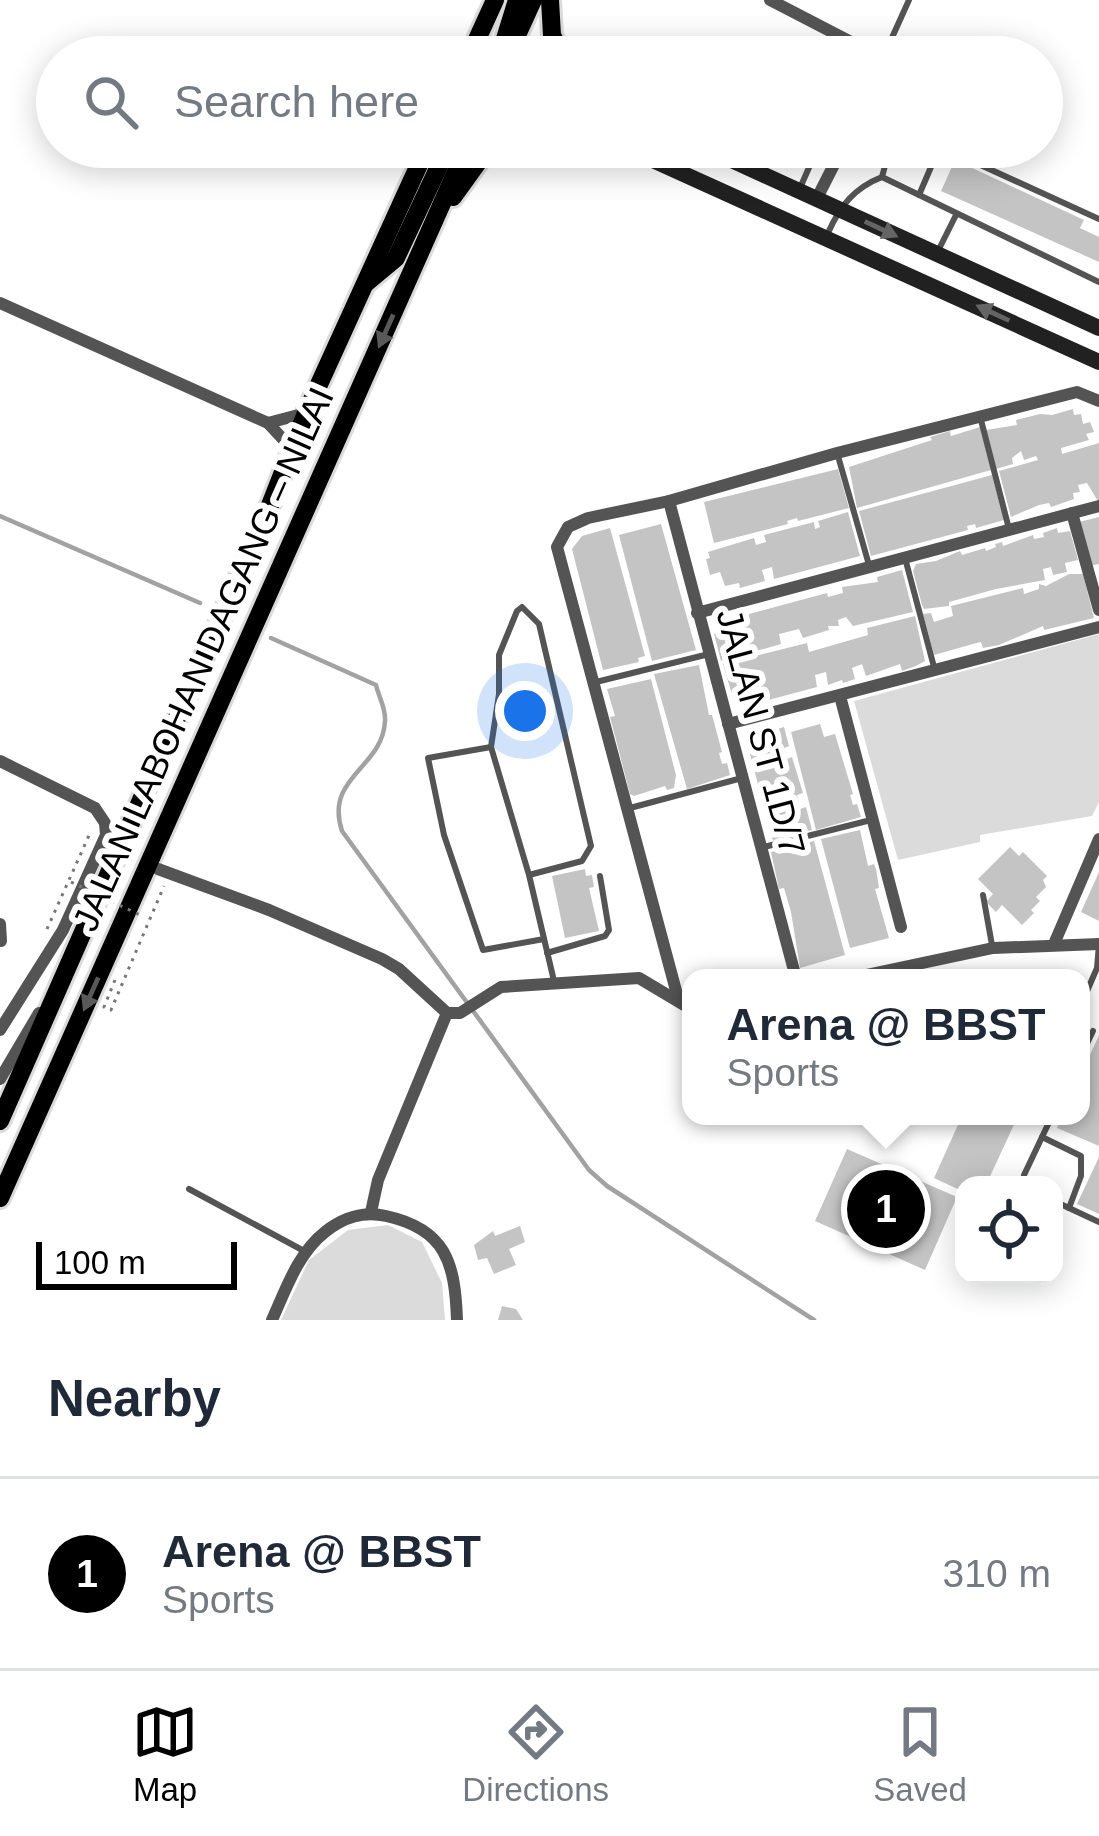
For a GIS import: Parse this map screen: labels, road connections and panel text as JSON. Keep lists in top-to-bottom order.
{
  "streets": {
    "main road": ["JALAN LABOHAN DAGANG ‒ NILAI"],
    "street": ["JALAN ST 1D/7"]
  },
  "scale_bar": "100 m",
  "page": {
    "search": "Search here",
    "popup": ["Arena @ BBST", "Sports"],
    "pins": "1",
    "scale": "100 m",
    "heading": "Nearby",
    "list": [
      {
        "mark": "1",
        "name": "Arena @ BBST",
        "note": "Sports",
        "value": "310 m"
      }
    ],
    "nav": ["Map", "Directions", "Saved"]
  }
}
